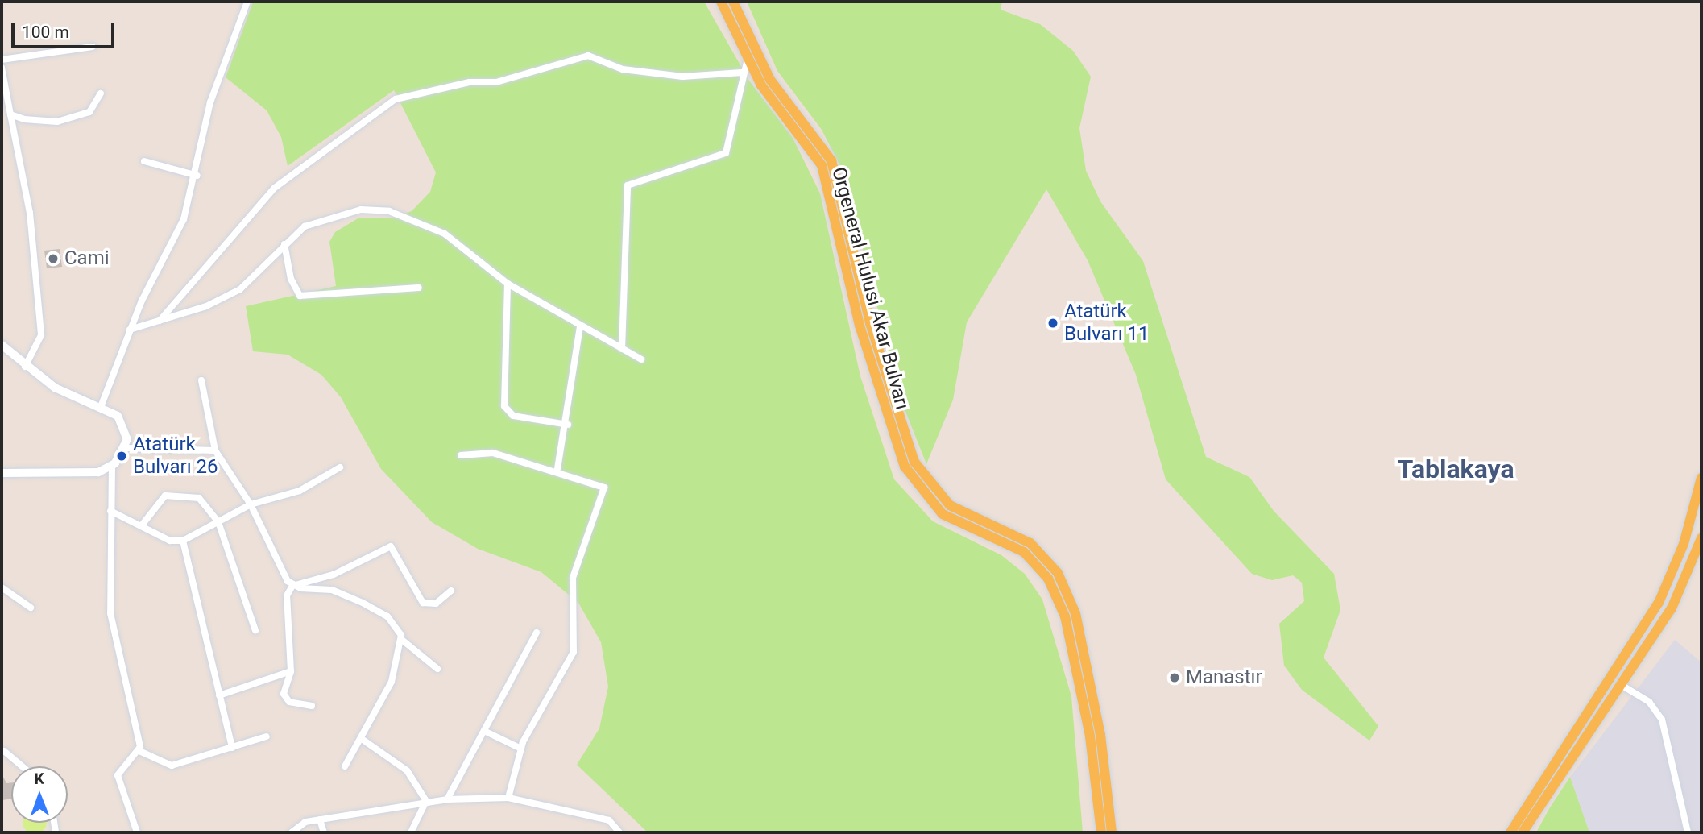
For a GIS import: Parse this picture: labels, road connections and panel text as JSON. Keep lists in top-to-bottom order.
{
  "streets": {
    "main road": ["Orgeneral Hulusi Akar Bulvarı"]
  },
  "districts": ["Tablakaya"],
  "places": [
    "Cami",
    "Atatürk Bulvarı 11",
    "Atatürk Bulvarı 26",
    "Manastır"
  ],
  "scale_bar": "100 m",
  "north": "top"
}
